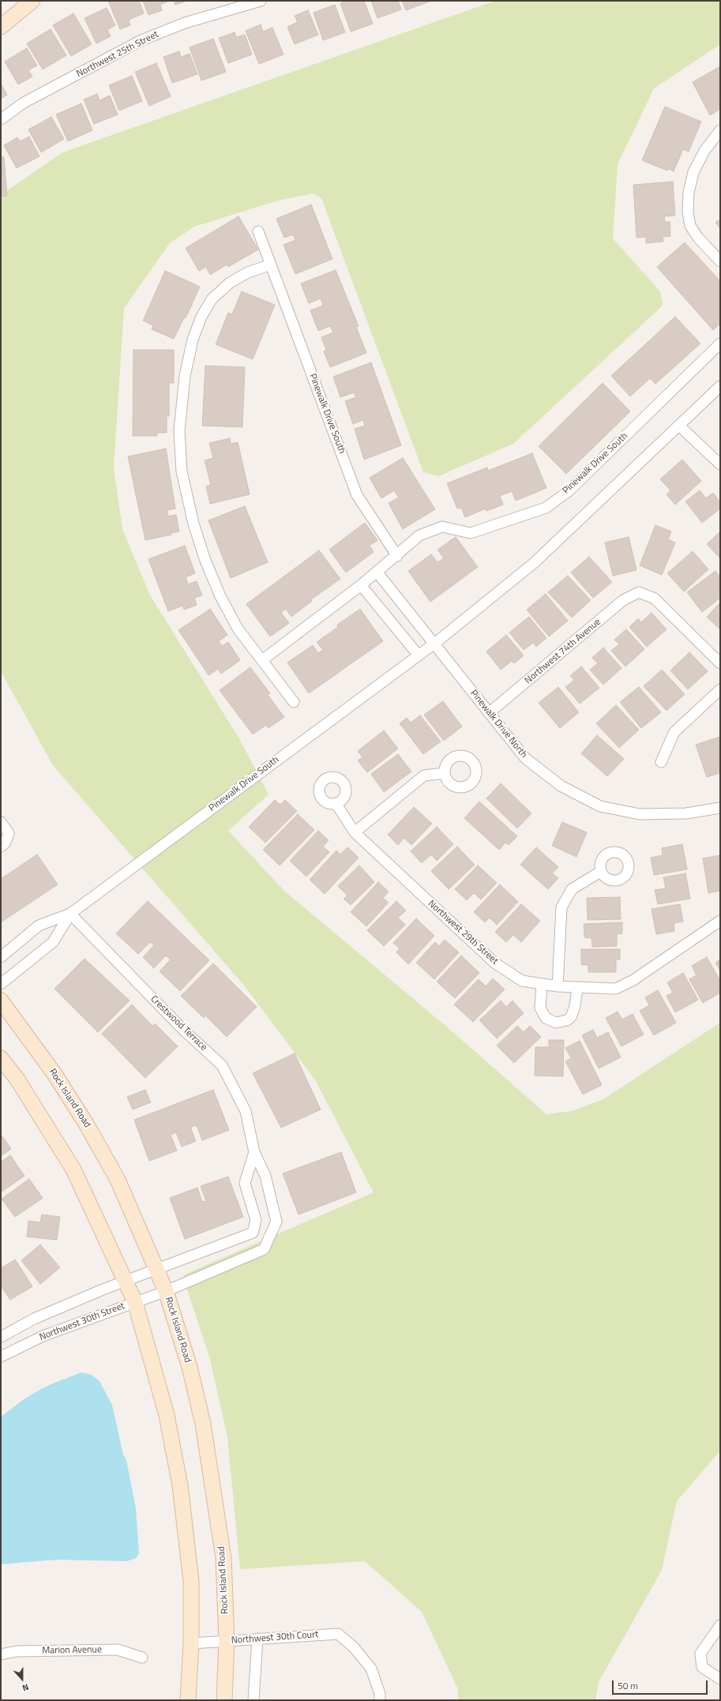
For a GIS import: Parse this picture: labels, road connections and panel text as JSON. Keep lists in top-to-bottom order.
{
  "streets": {
    "main road": ["Rock Island Road"],
    "street": [
      "Northwest 25th Street",
      "Pinewalk Drive South",
      "Northwest 74th Avenue",
      "Pinewalk Drive North",
      "Northwest 29th Street",
      "Crestwood Terrace",
      "Northwest 30th Street",
      "Northwest 30th Court",
      "Marion Avenue"
    ]
  },
  "crossings": [
    ["Pinewalk Drive South", "Pinewalk Drive North"],
    ["Pinewalk Drive South", "Crestwood Terrace"],
    ["Northwest 74th Avenue", "Pinewalk Drive North"],
    ["Crestwood Terrace", "Rock Island Road"],
    ["Crestwood Terrace", "Northwest 30th Street"],
    ["Rock Island Road", "Northwest 30th Street"],
    ["Rock Island Road", "Northwest 30th Court"]
  ],
  "scale_bar": "50 m",
  "north": "bottom"
}
